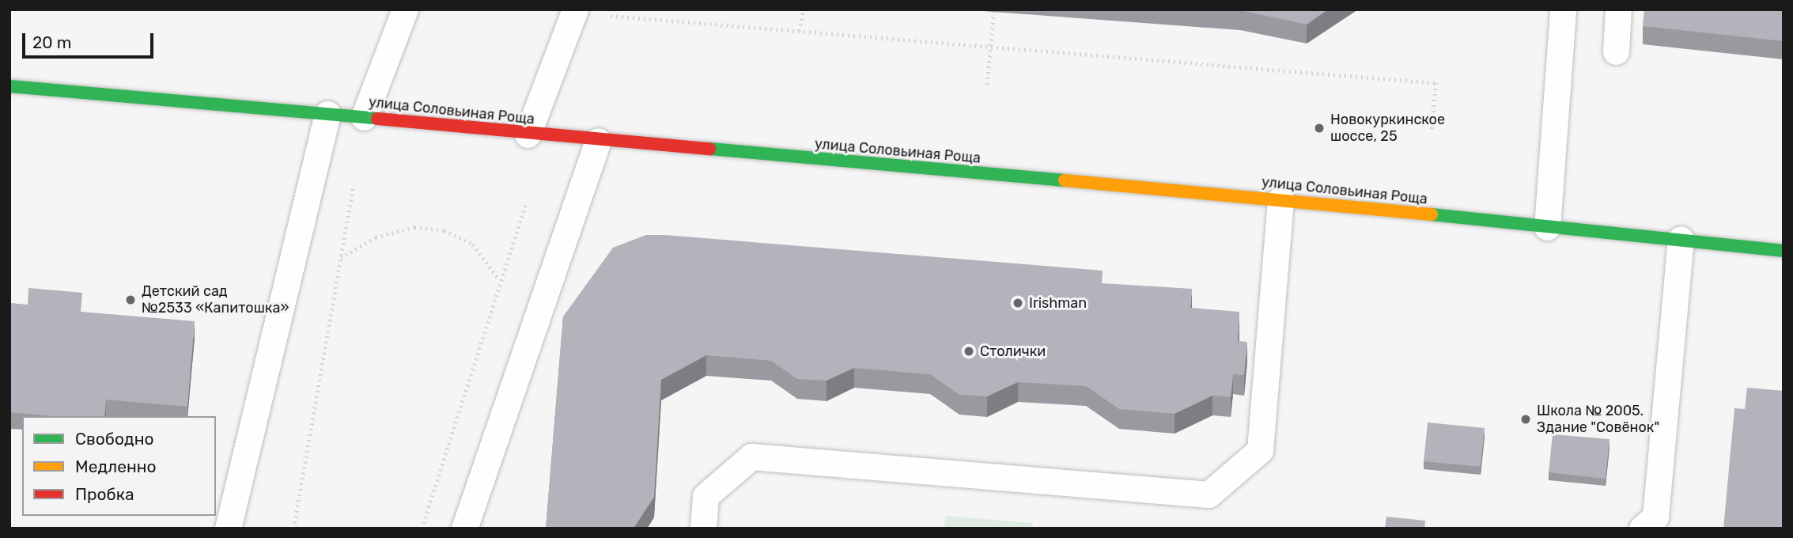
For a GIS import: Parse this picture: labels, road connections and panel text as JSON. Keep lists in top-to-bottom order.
{
  "streets": {
    "street": ["улица Соловьиная Роща"]
  },
  "places": [
    "Новокуркинское шоссе, 25",
    "Детский сад №2533 «Капитошка»",
    "Irishman",
    "Столички",
    "Школа № 2005. Здание \"Совёнок\""
  ],
  "legend": ["Свободно", "Медленно", "Пробка"],
  "scale_bar": "20 m"
}
